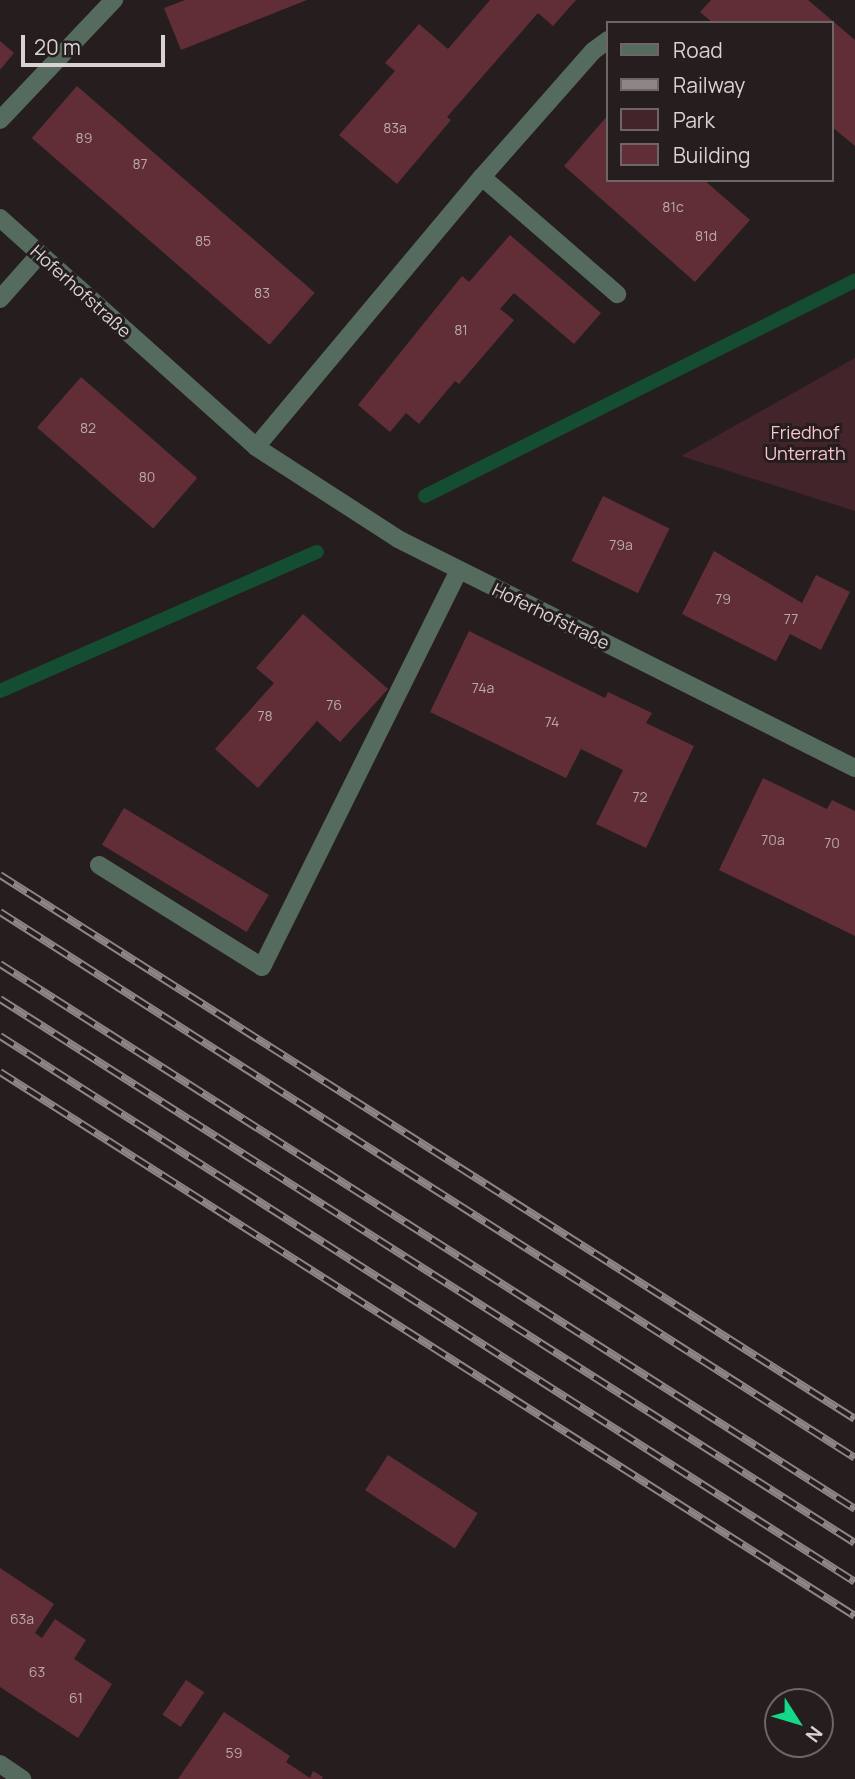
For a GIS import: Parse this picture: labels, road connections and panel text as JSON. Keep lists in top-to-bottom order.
{
  "streets": {
    "street": ["Hoferhofstraße"]
  },
  "parks": ["Friedhof Unterrath"],
  "house_numbers": [
    "83a",
    "89",
    "87",
    "81c",
    "81d",
    "85",
    "83",
    "81",
    "82",
    "80",
    "79a",
    "79",
    "77",
    "74a",
    "76",
    "78",
    "74",
    "72",
    "70a",
    "70",
    "63a",
    "63",
    "61",
    "59"
  ],
  "legend": [
    "Road",
    "Railway",
    "Park",
    "Building"
  ],
  "scale_bar": "20 m",
  "north": "bottom right"
}
